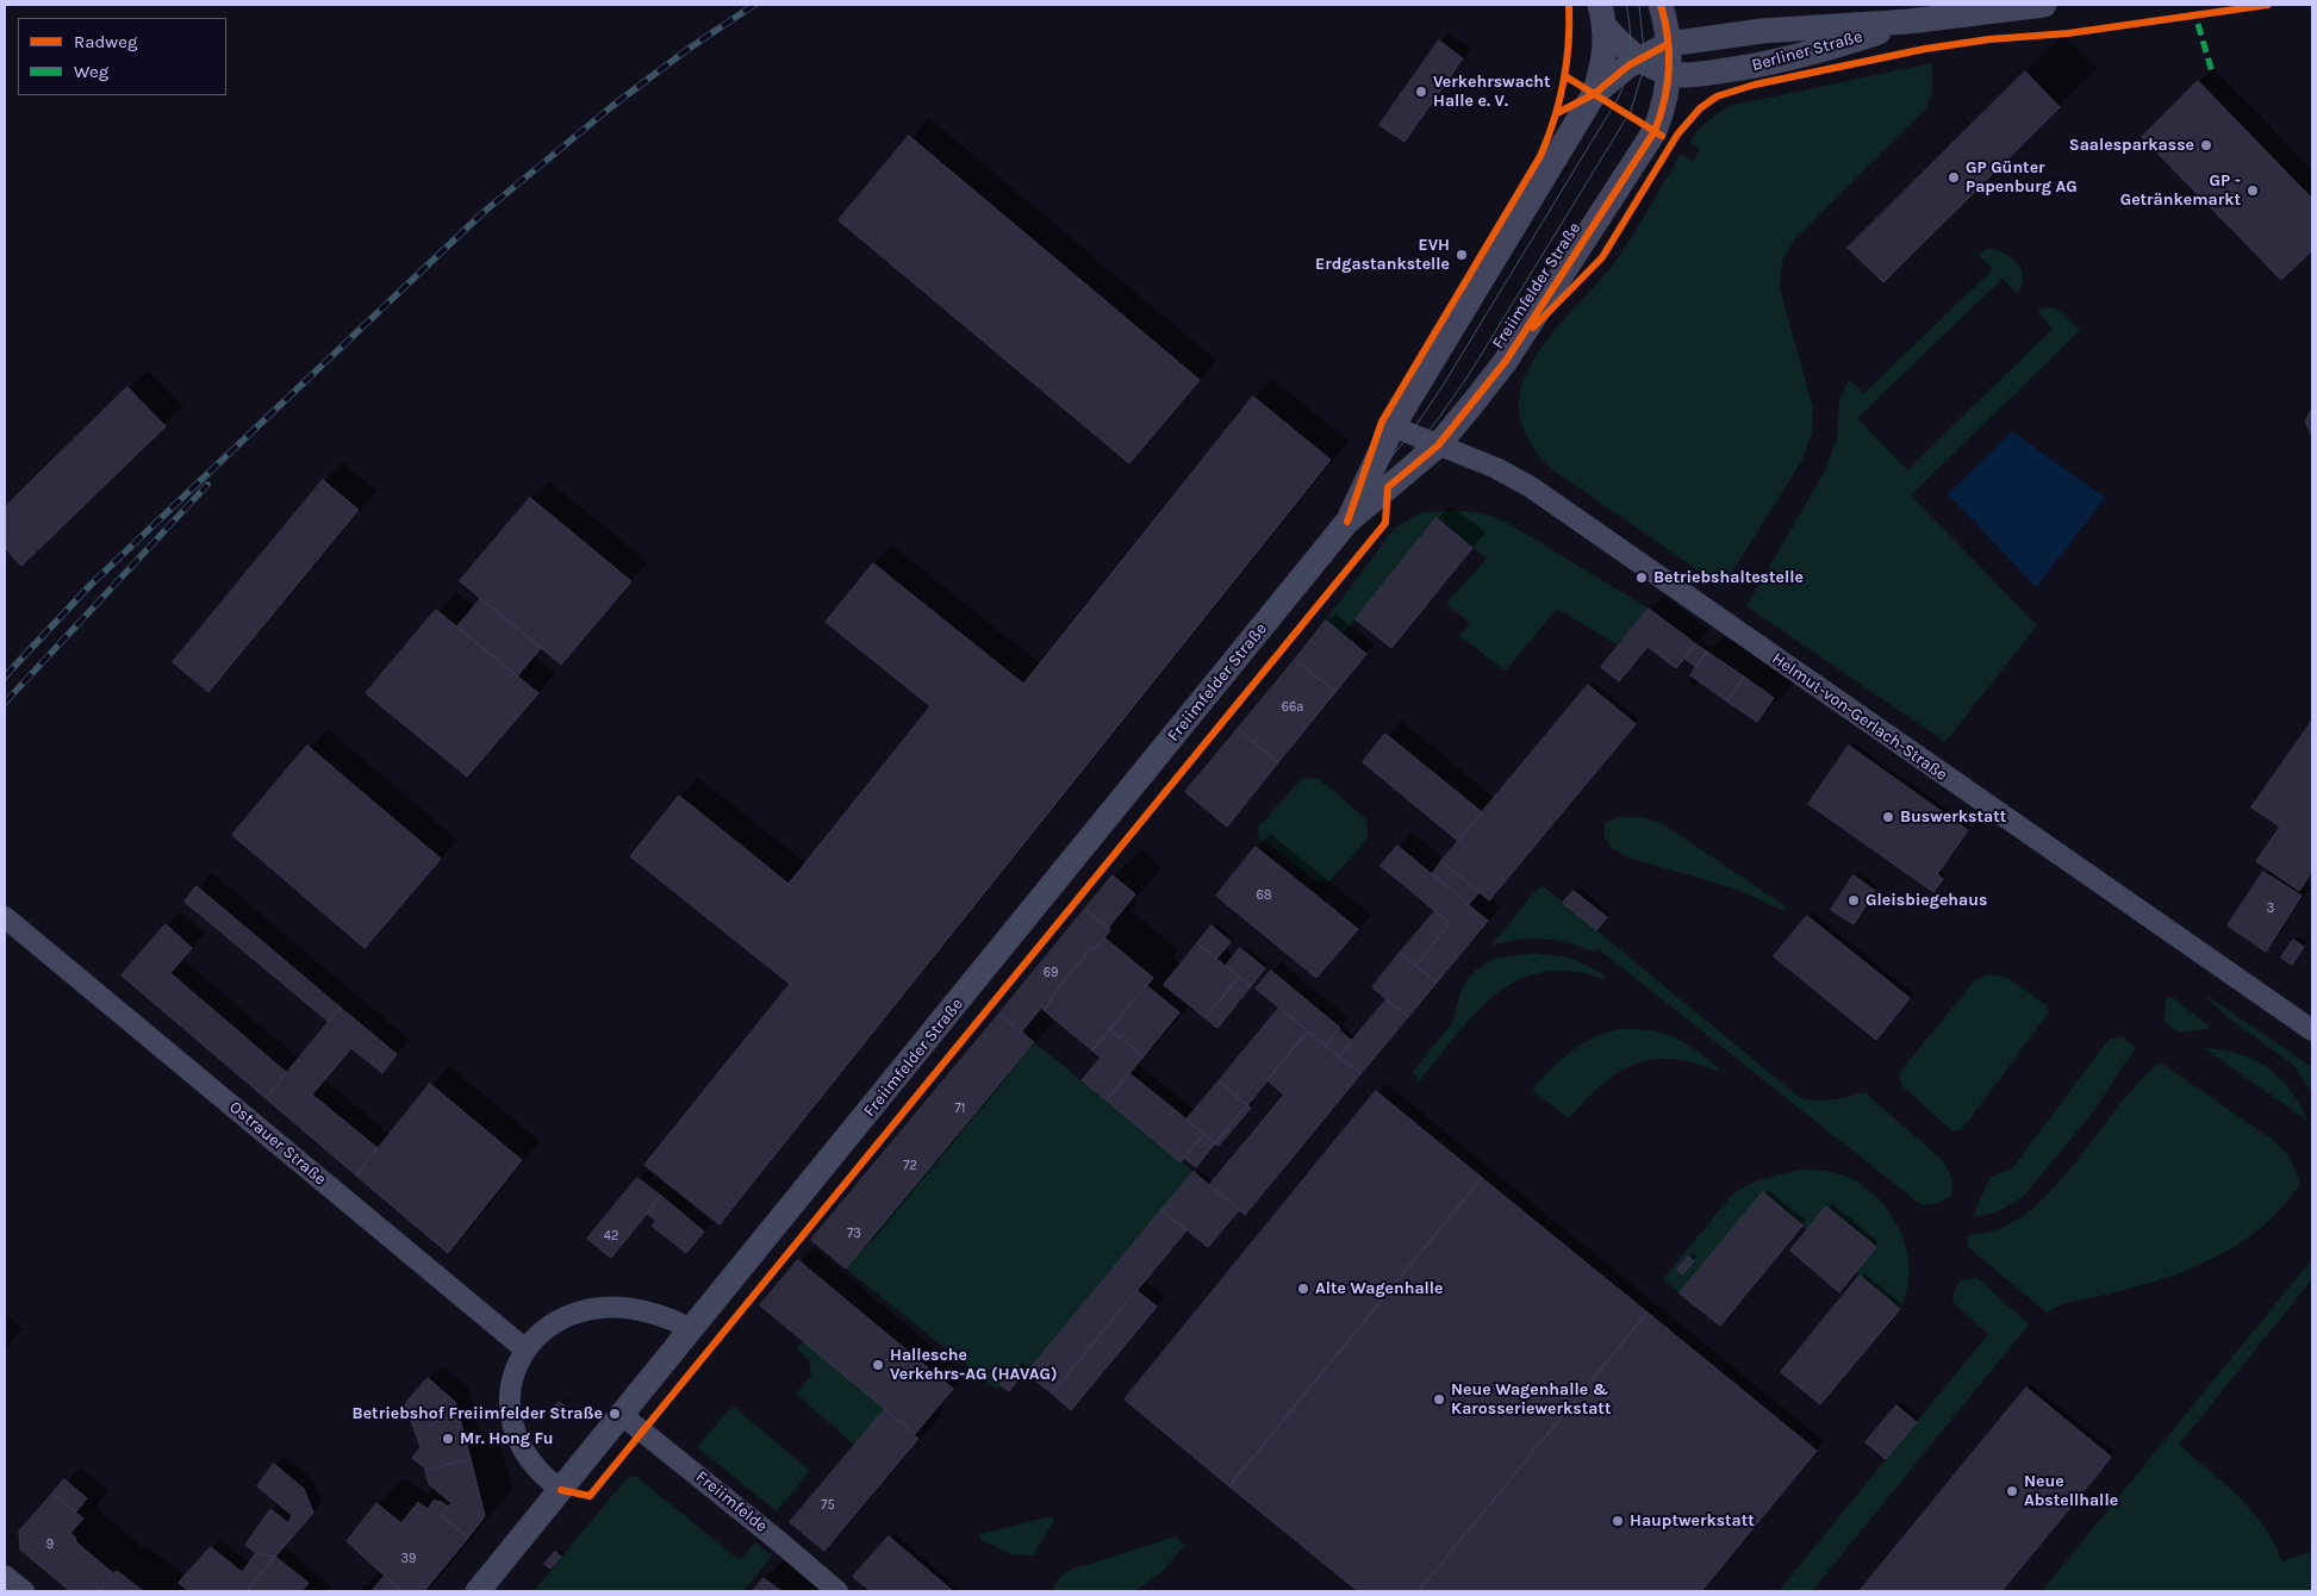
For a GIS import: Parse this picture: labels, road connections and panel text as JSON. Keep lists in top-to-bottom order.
{
  "streets": {
    "street": [
      "Berliner Straße",
      "Freiimfelder Straße",
      "Helmut-von-Gerlach-Straße",
      "Ostrauer Straße",
      "Freiimfelde"
    ]
  },
  "crossings": [
    ["Berliner Straße", "Freiimfelder Straße"],
    ["Freiimfelder Straße", "Helmut-von-Gerlach-Straße"],
    ["Freiimfelder Straße", "Freiimfelde"]
  ],
  "places": [
    "Verkehrswacht Halle e. V.",
    "Saalesparkasse",
    "GP Günter Papenburg AG",
    "GP - Getränkemarkt",
    "EVH Erdgastankstelle",
    "Betriebshaltestelle",
    "Buswerkstatt",
    "Gleisbiegehaus",
    "Alte Wagenhalle",
    "Hallesche Verkehrs-AG (HAVAG)",
    "Neue Wagenhalle & Karosseriewerkstatt",
    "Betriebshof Freiimfelder Straße",
    "Mr. Hong Fu",
    "Neue Abstellhalle",
    "Hauptwerkstatt"
  ],
  "house_numbers": [
    "66a",
    "68",
    "3",
    "69",
    "71",
    "72",
    "73",
    "42",
    "75",
    "9",
    "39"
  ],
  "legend": ["Radweg", "Weg"]
}
